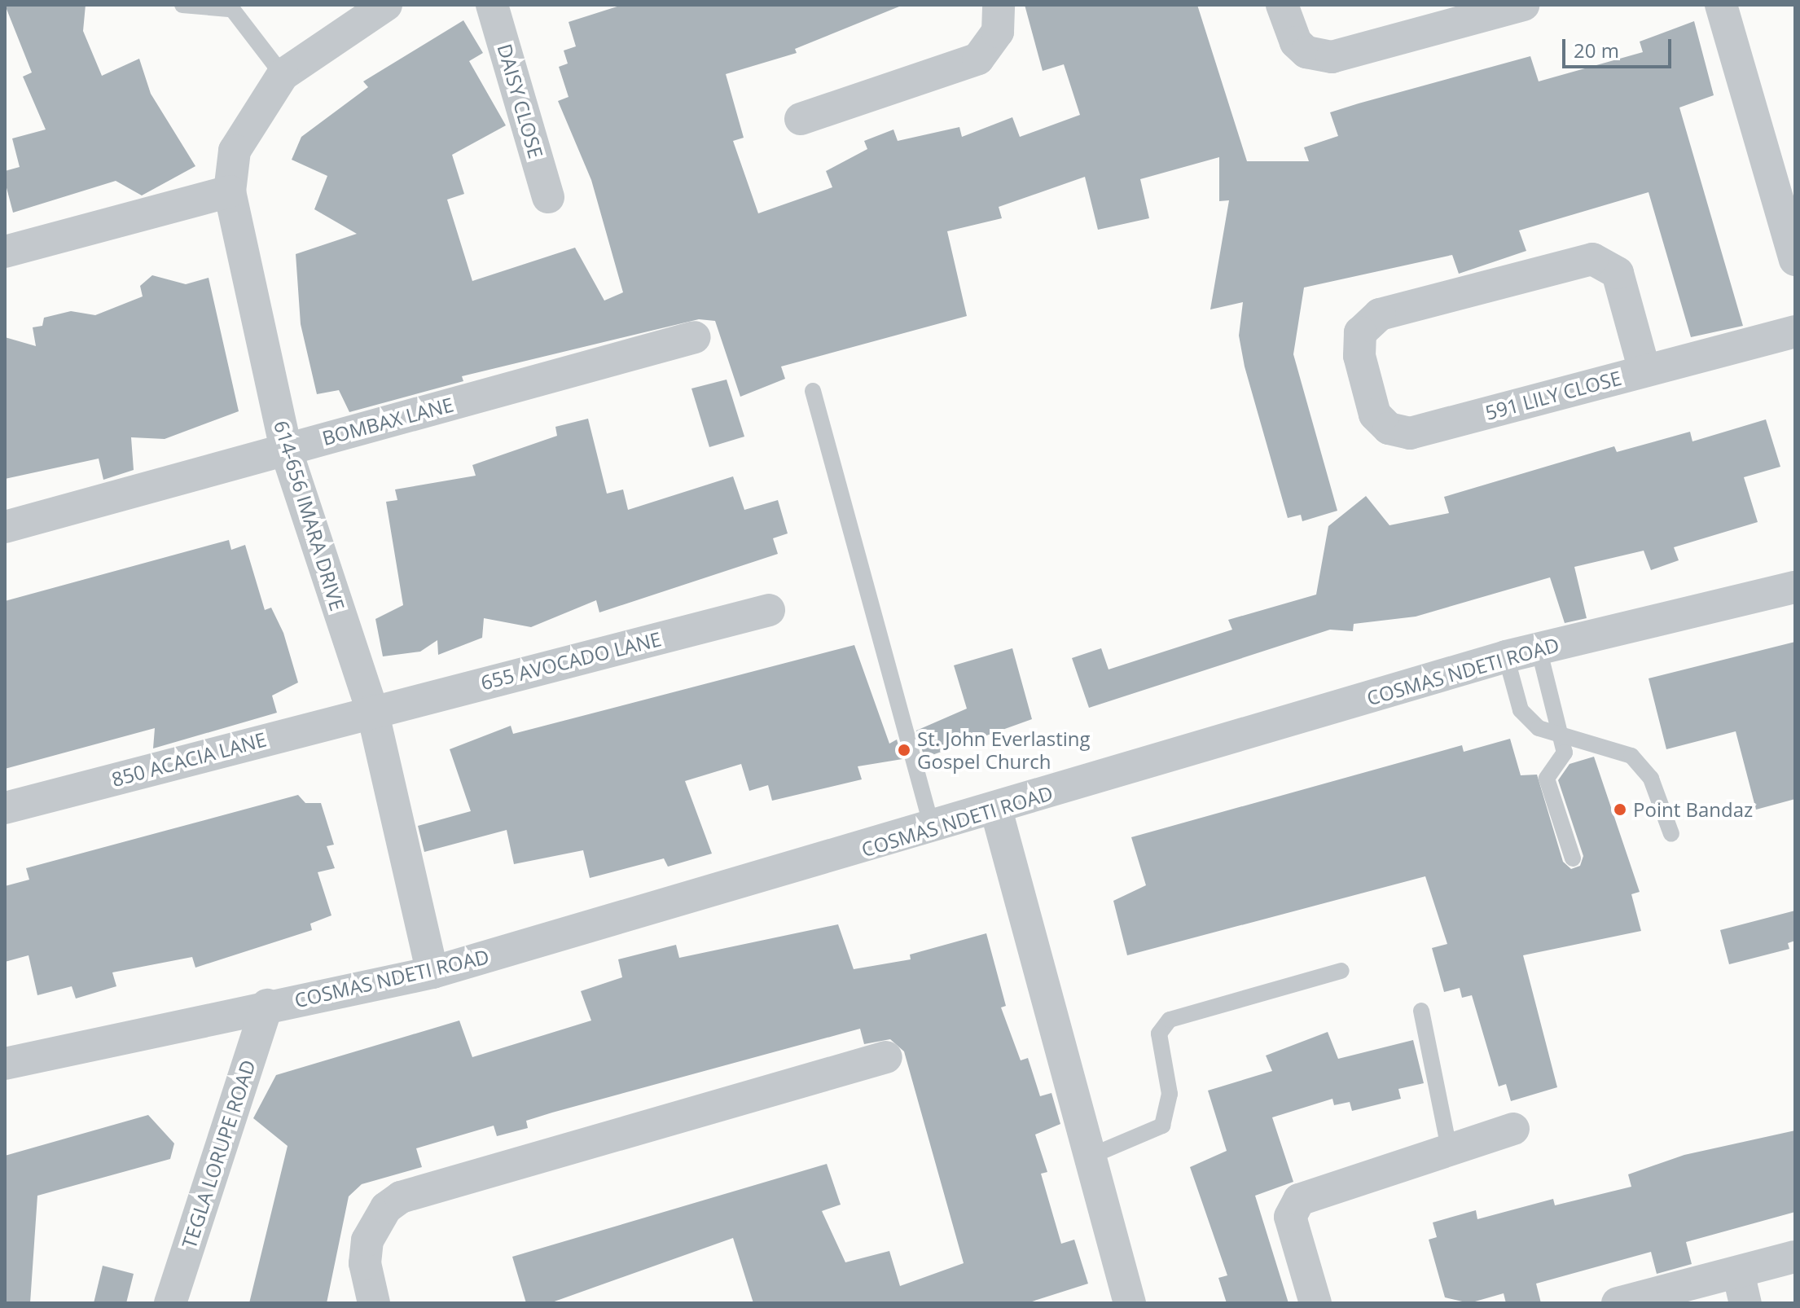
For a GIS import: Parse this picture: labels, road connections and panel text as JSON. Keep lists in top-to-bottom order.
{
  "streets": {
    "street": [
      "DAISY CLOSE",
      "591 LILY CLOSE",
      "BOMBAX LANE",
      "614-656 IMARA DRIVE",
      "655 AVOCADO LANE",
      "COSMAS NDETI ROAD",
      "850 ACACIA LANE",
      "TEGLA LORUPE ROAD"
    ]
  },
  "crossings": [
    ["BOMBAX LANE", "614-656 IMARA DRIVE"],
    ["614-656 IMARA DRIVE", "655 AVOCADO LANE"],
    ["614-656 IMARA DRIVE", "COSMAS NDETI ROAD"],
    ["614-656 IMARA DRIVE", "850 ACACIA LANE"],
    ["655 AVOCADO LANE", "850 ACACIA LANE"],
    ["COSMAS NDETI ROAD", "TEGLA LORUPE ROAD"]
  ],
  "places": ["St. John Everlasting Gospel Church", "Point Bandaz"],
  "scale_bar": "20 m"
}
